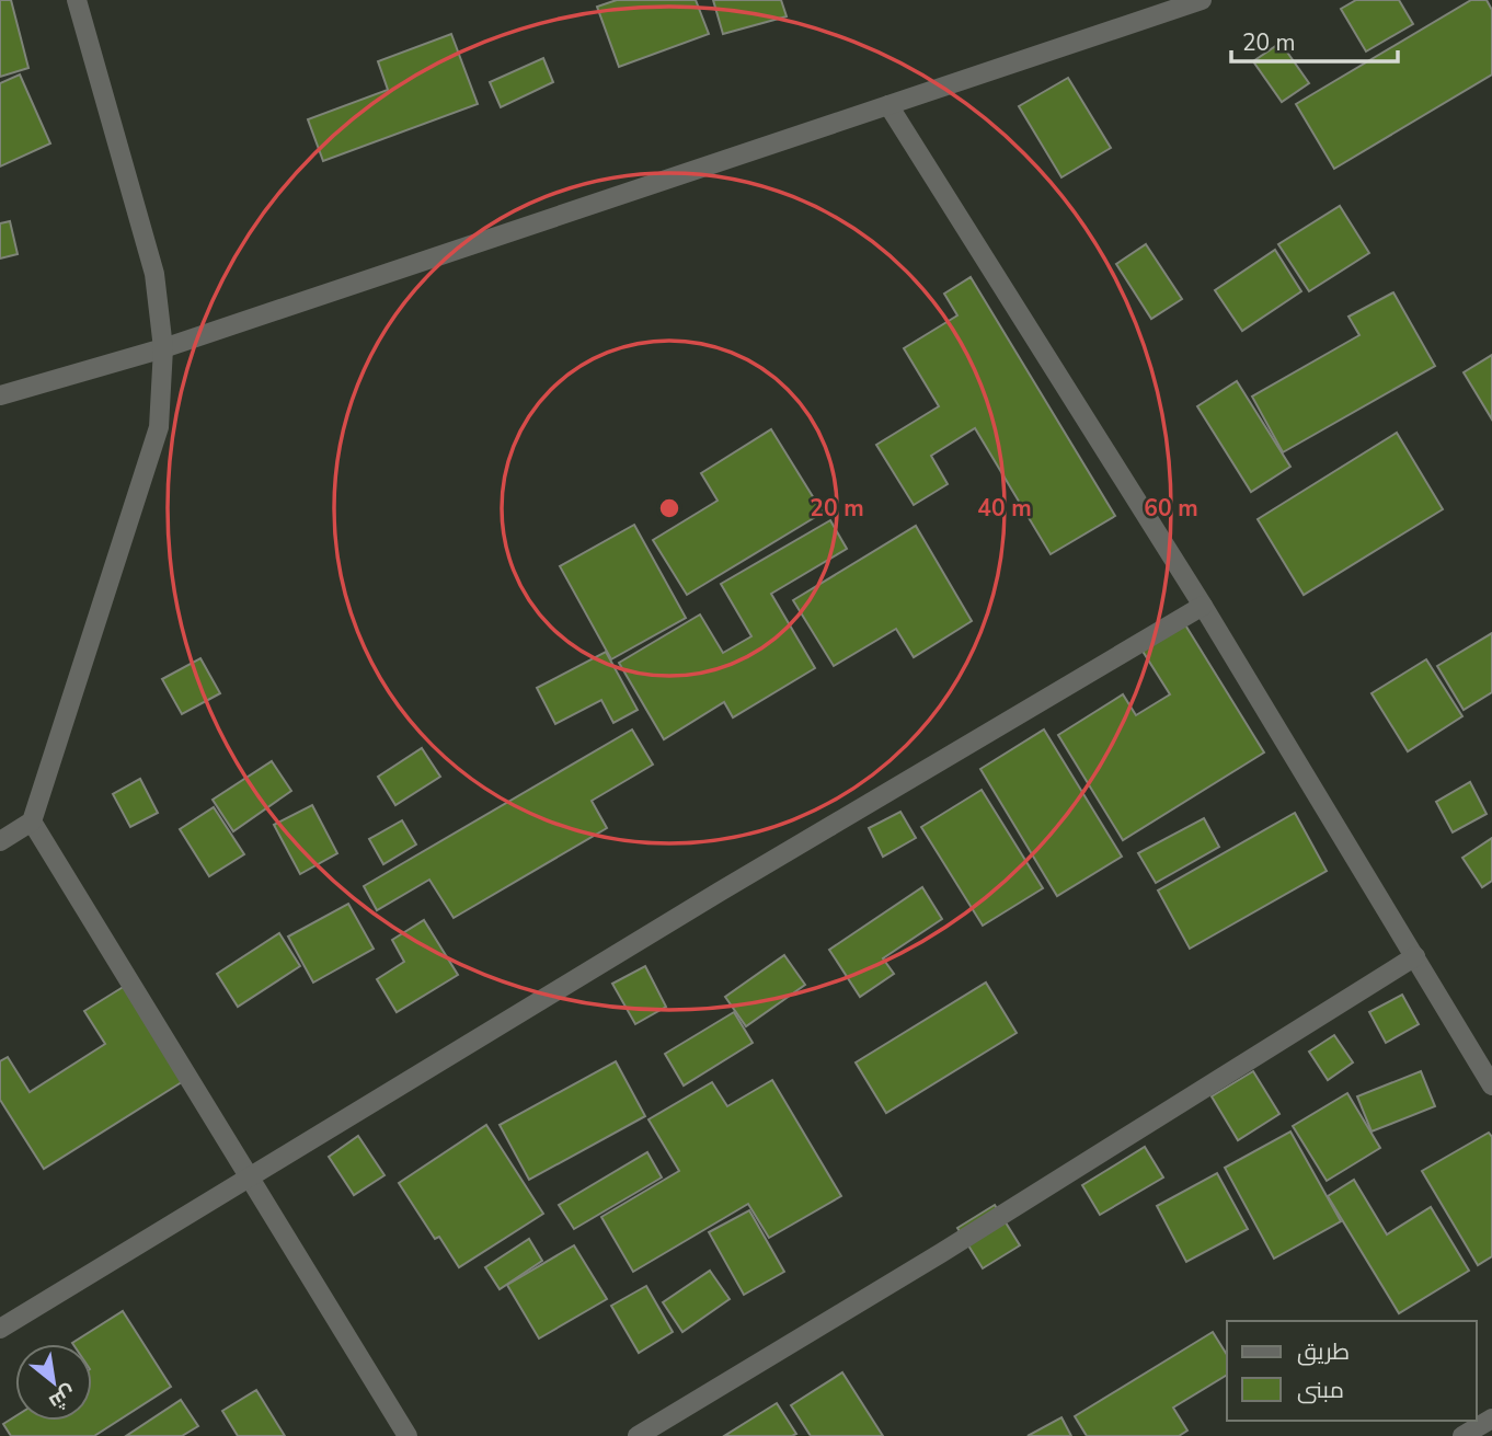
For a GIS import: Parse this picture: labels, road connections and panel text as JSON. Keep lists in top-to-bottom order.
{
  "legend": ["طريق", "مبنى"],
  "scale_bar": "20 m",
  "north": "bottom right",
  "rings": ["20 m", "40 m", "60 m"]
}
